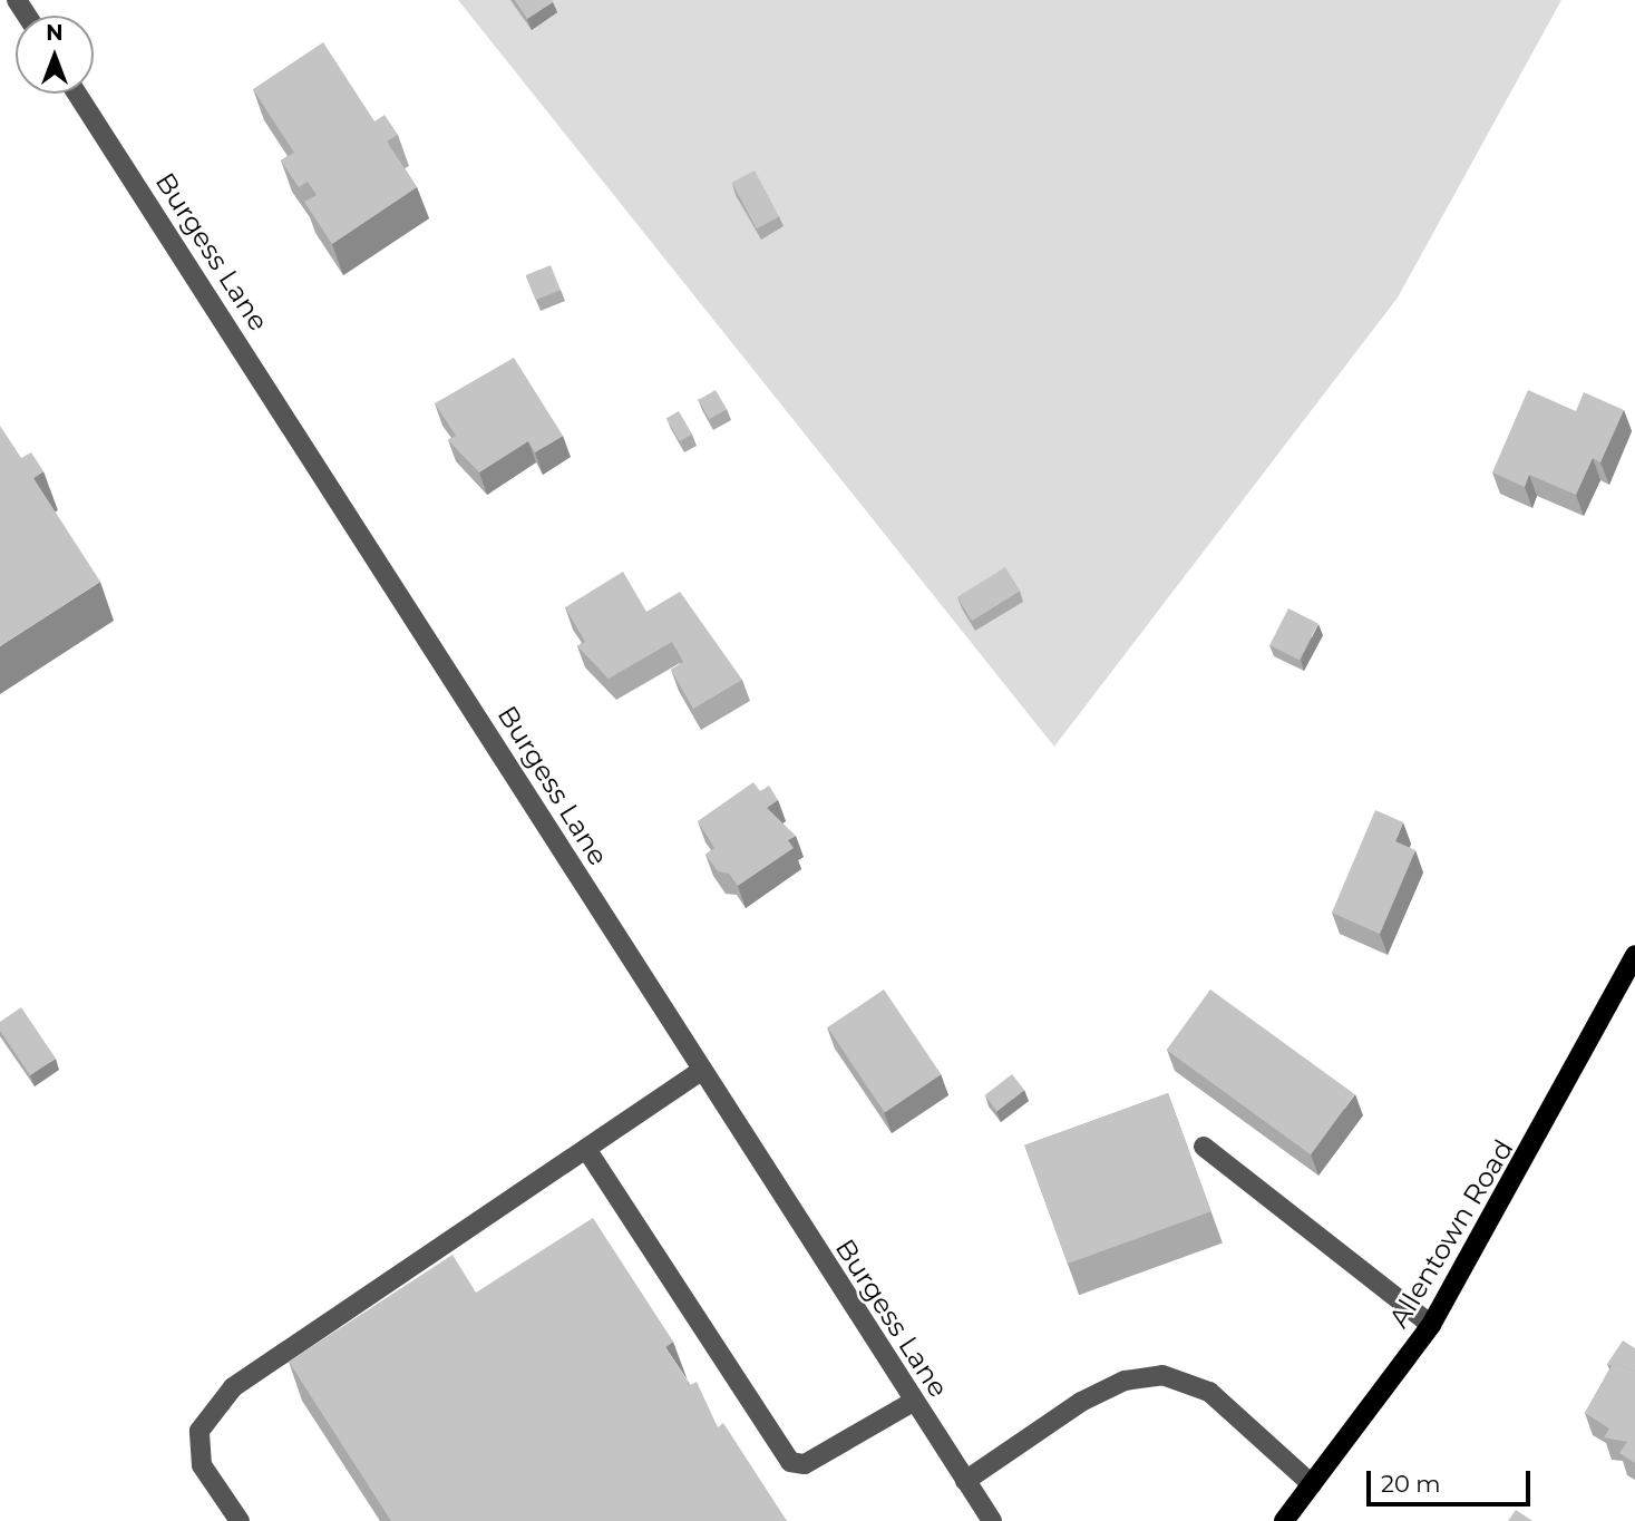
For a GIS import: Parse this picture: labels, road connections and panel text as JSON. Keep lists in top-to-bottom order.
{
  "streets": {
    "main road": ["Allentown Road"],
    "street": ["Burgess Lane"]
  },
  "scale_bar": "20 m",
  "north": "top"
}
